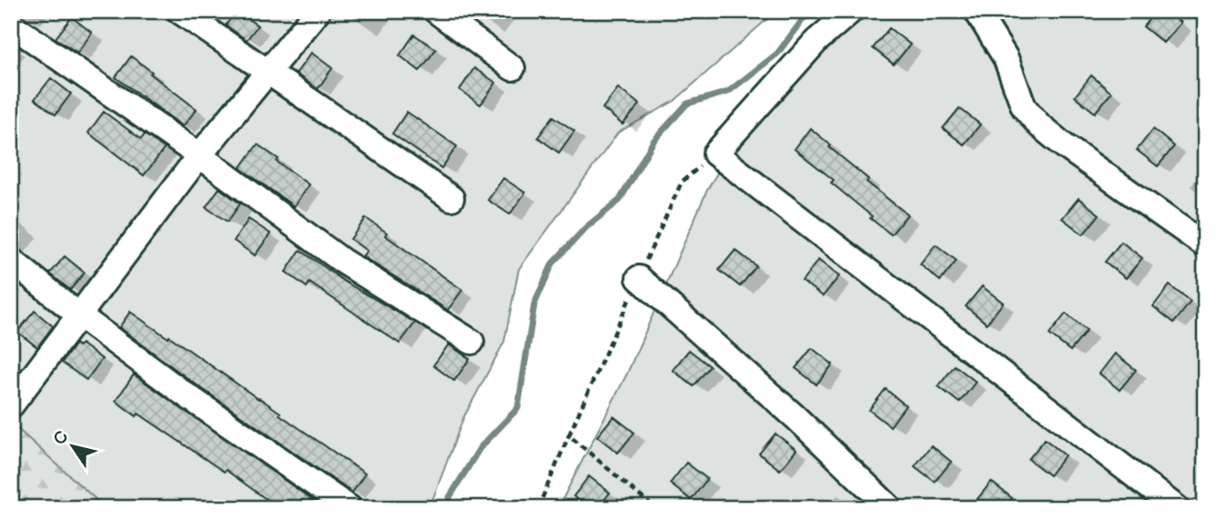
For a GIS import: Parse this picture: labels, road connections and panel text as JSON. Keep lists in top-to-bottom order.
{
  "north": "top left"
}
